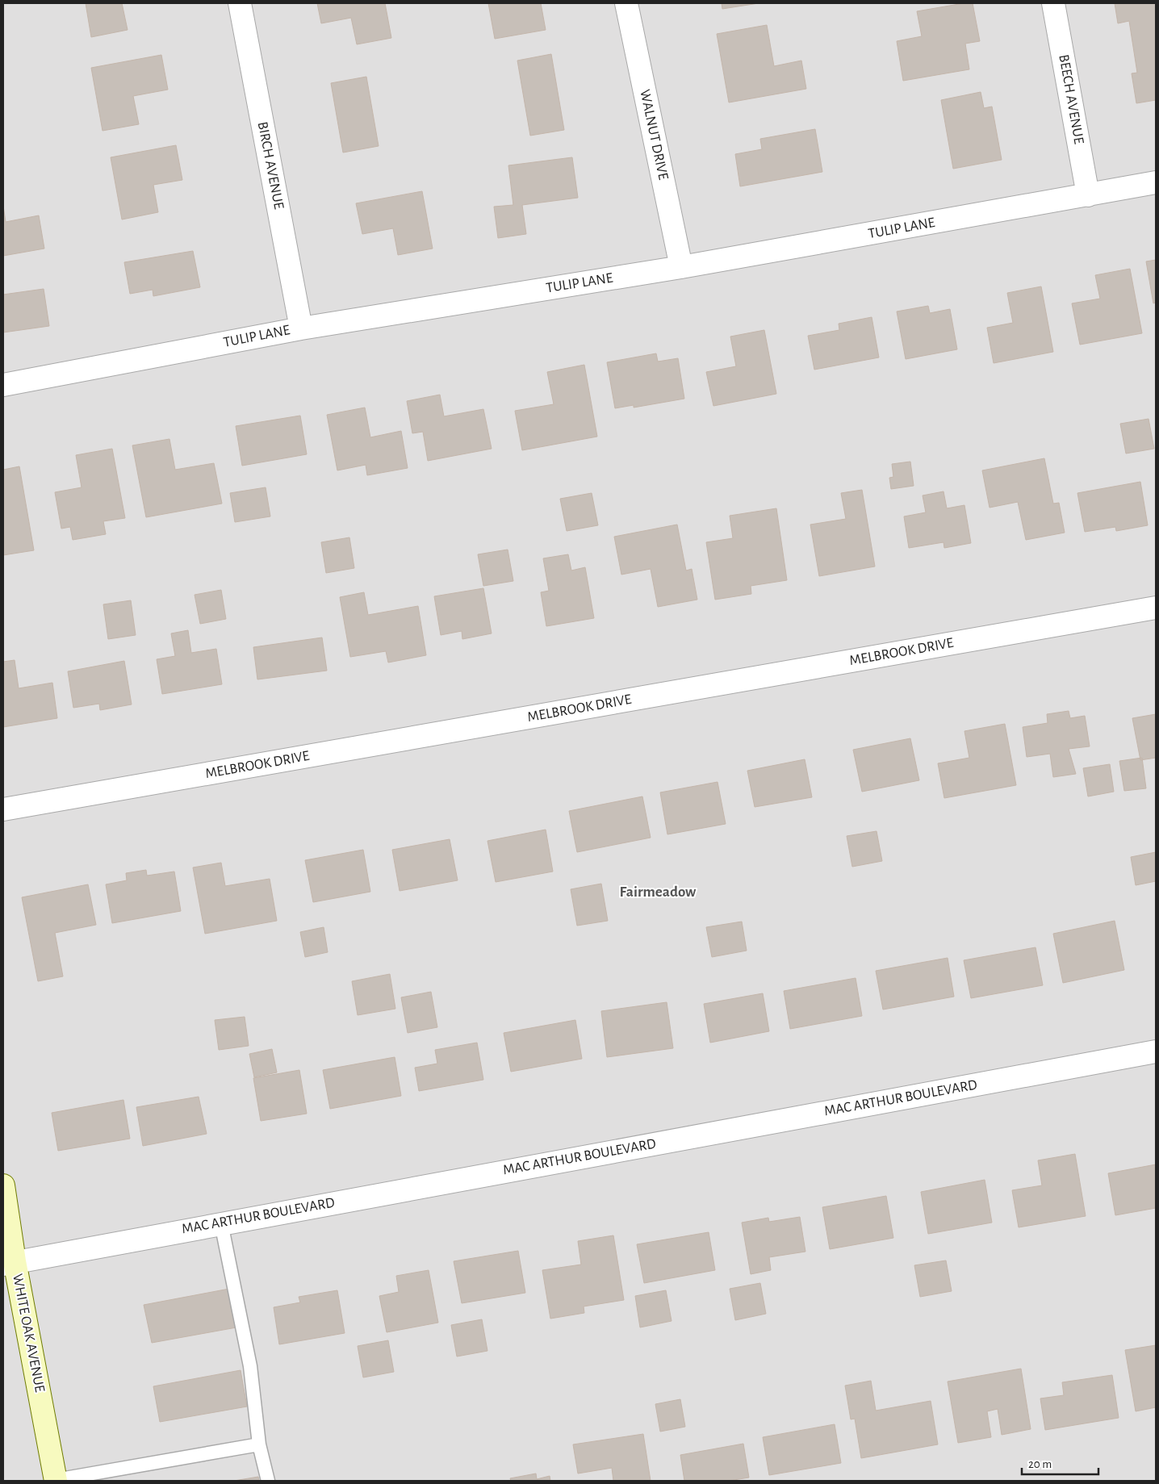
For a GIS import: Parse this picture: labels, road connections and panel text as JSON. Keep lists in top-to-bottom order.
{
  "streets": {
    "street": [
      "BEECH AVENUE",
      "WALNUT DRIVE",
      "BIRCH AVENUE",
      "TULIP LANE",
      "MELBROOK DRIVE",
      "MAC ARTHUR BOULEVARD",
      "WHITE OAK AVENUE"
    ]
  },
  "crossings": [
    ["BEECH AVENUE", "TULIP LANE"],
    ["WALNUT DRIVE", "TULIP LANE"],
    ["BIRCH AVENUE", "TULIP LANE"],
    ["MAC ARTHUR BOULEVARD", "WHITE OAK AVENUE"]
  ],
  "districts": ["Fairmeadow"],
  "scale_bar": "20 m"
}
